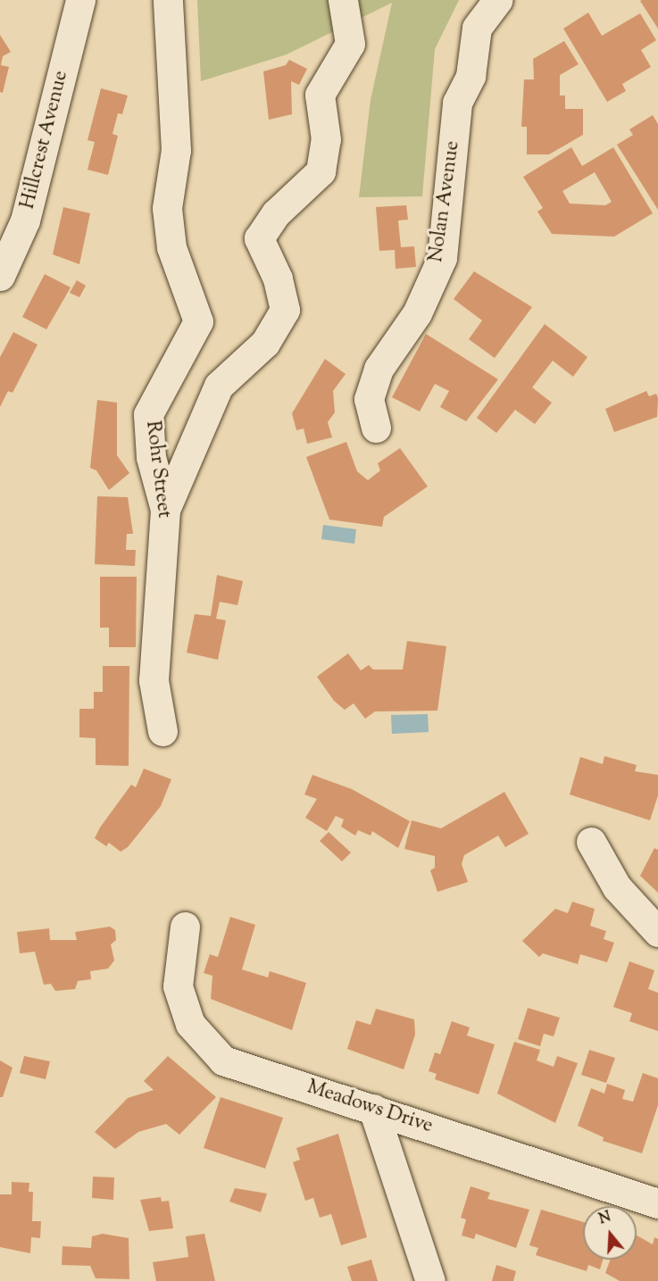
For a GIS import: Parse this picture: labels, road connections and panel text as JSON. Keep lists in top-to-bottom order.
{
  "streets": {
    "street": [
      "Hillcrest Avenue",
      "Nolan Avenue",
      "Rohr Street",
      "Meadows Drive"
    ]
  },
  "north": "top"
}
